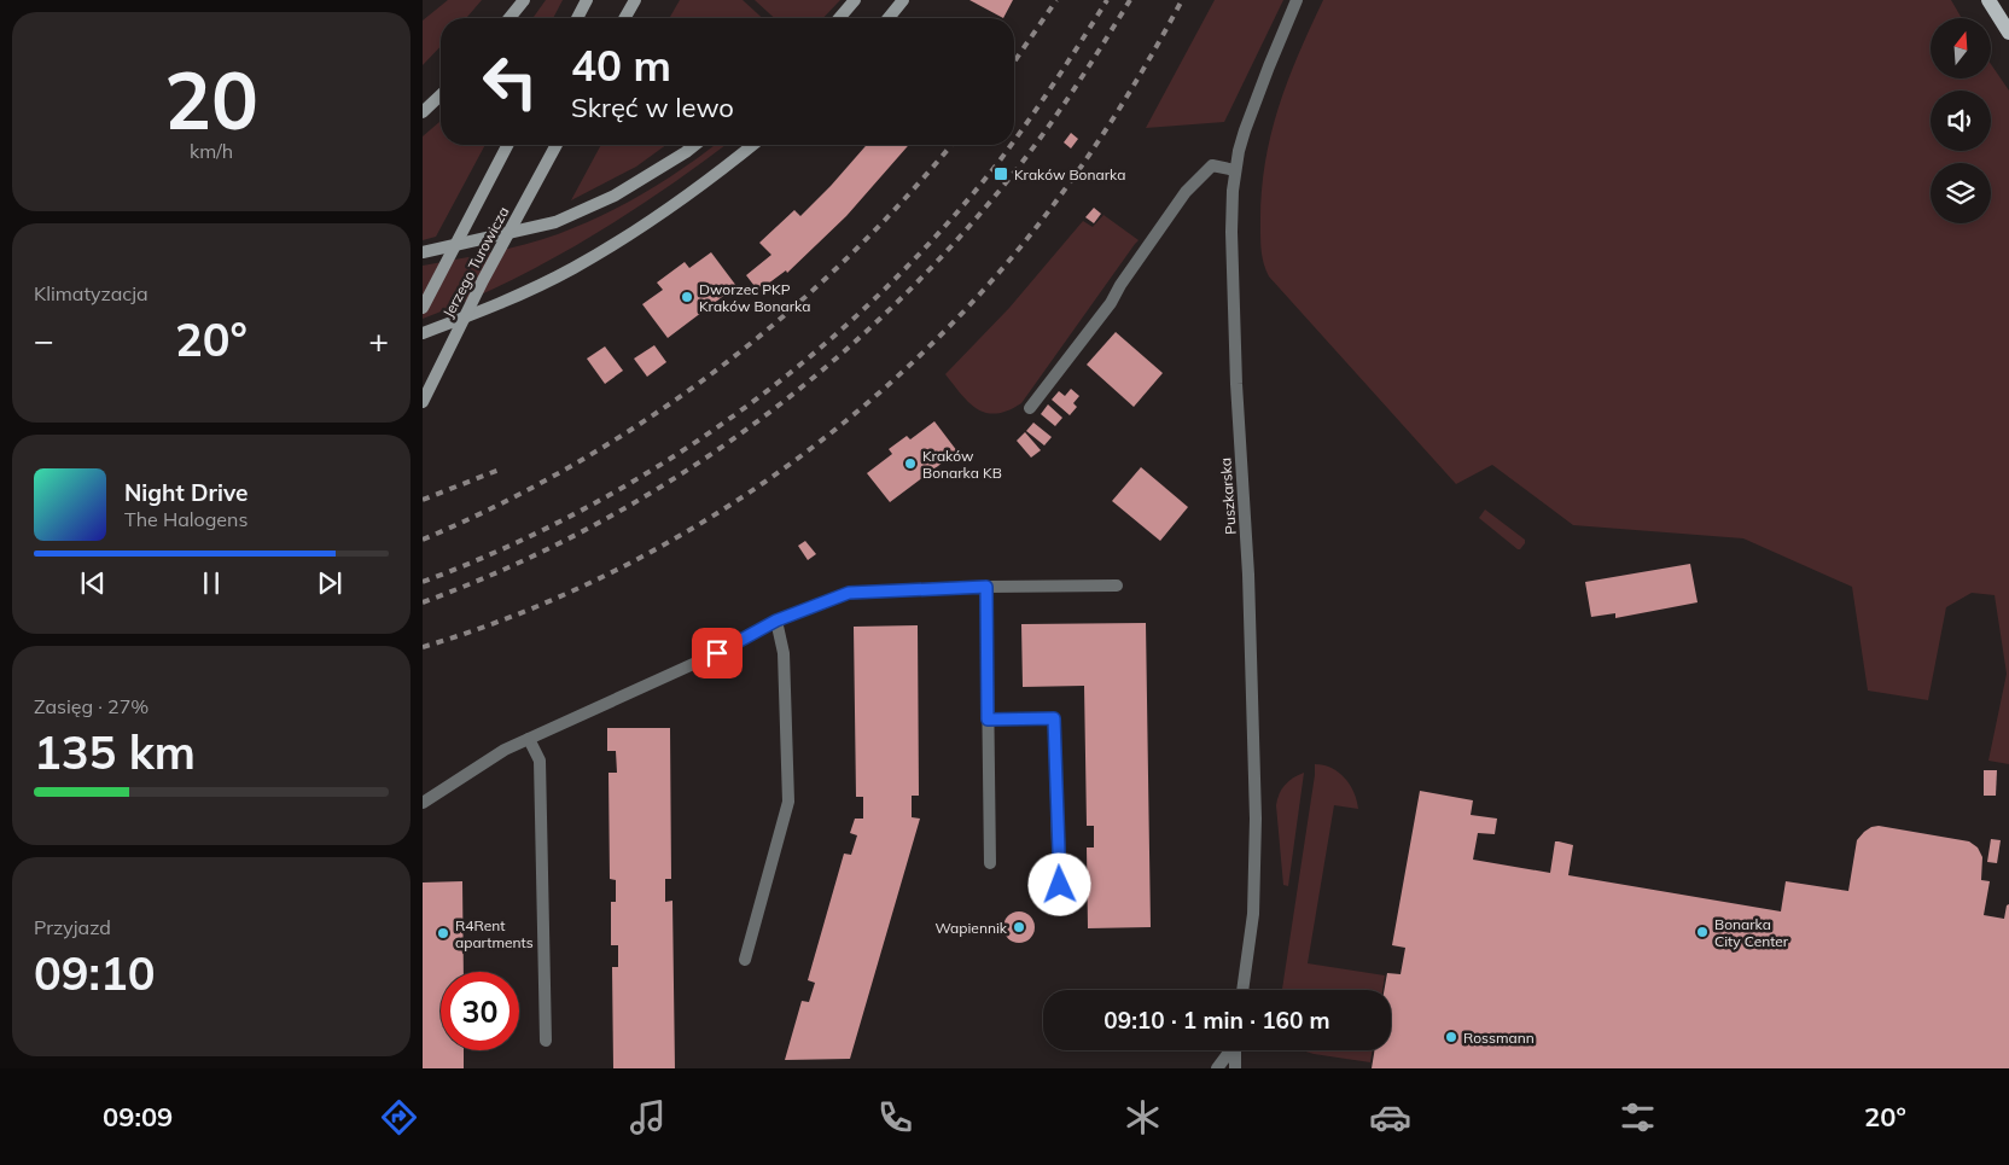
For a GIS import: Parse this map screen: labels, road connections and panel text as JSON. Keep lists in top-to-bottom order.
{
  "streets": {
    "main road": ["Jerzego Turowicza"],
    "street": ["Puszkarska"]
  },
  "places": {
    "transit": ["Kraków Bonarka"],
    "other": [
      "Dworzec PKP Kraków Bonarka",
      "Kraków Bonarka KB",
      "Wapiennik",
      "Bonarka City Center",
      "R4Rent apartments",
      "Rossmann"
    ]
  },
  "north": "top",
  "page": {
    "tile": [
      ["20", "km/h"],
      "Klimatyzacja",
      ["Zasięg · 27%", "135 km"],
      ["Przyjazd", "09:10"]
    ],
    "turn": ["40 m", "Skręć w lewo"],
    "heat": ["−", "20°", "+"],
    "song": ["Night Drive", "The Halogens"],
    "limit": "30",
    "trip": "09:10 · 1 min · 160 m",
    "tabs": ["09:09", "20°"]
  }
}
